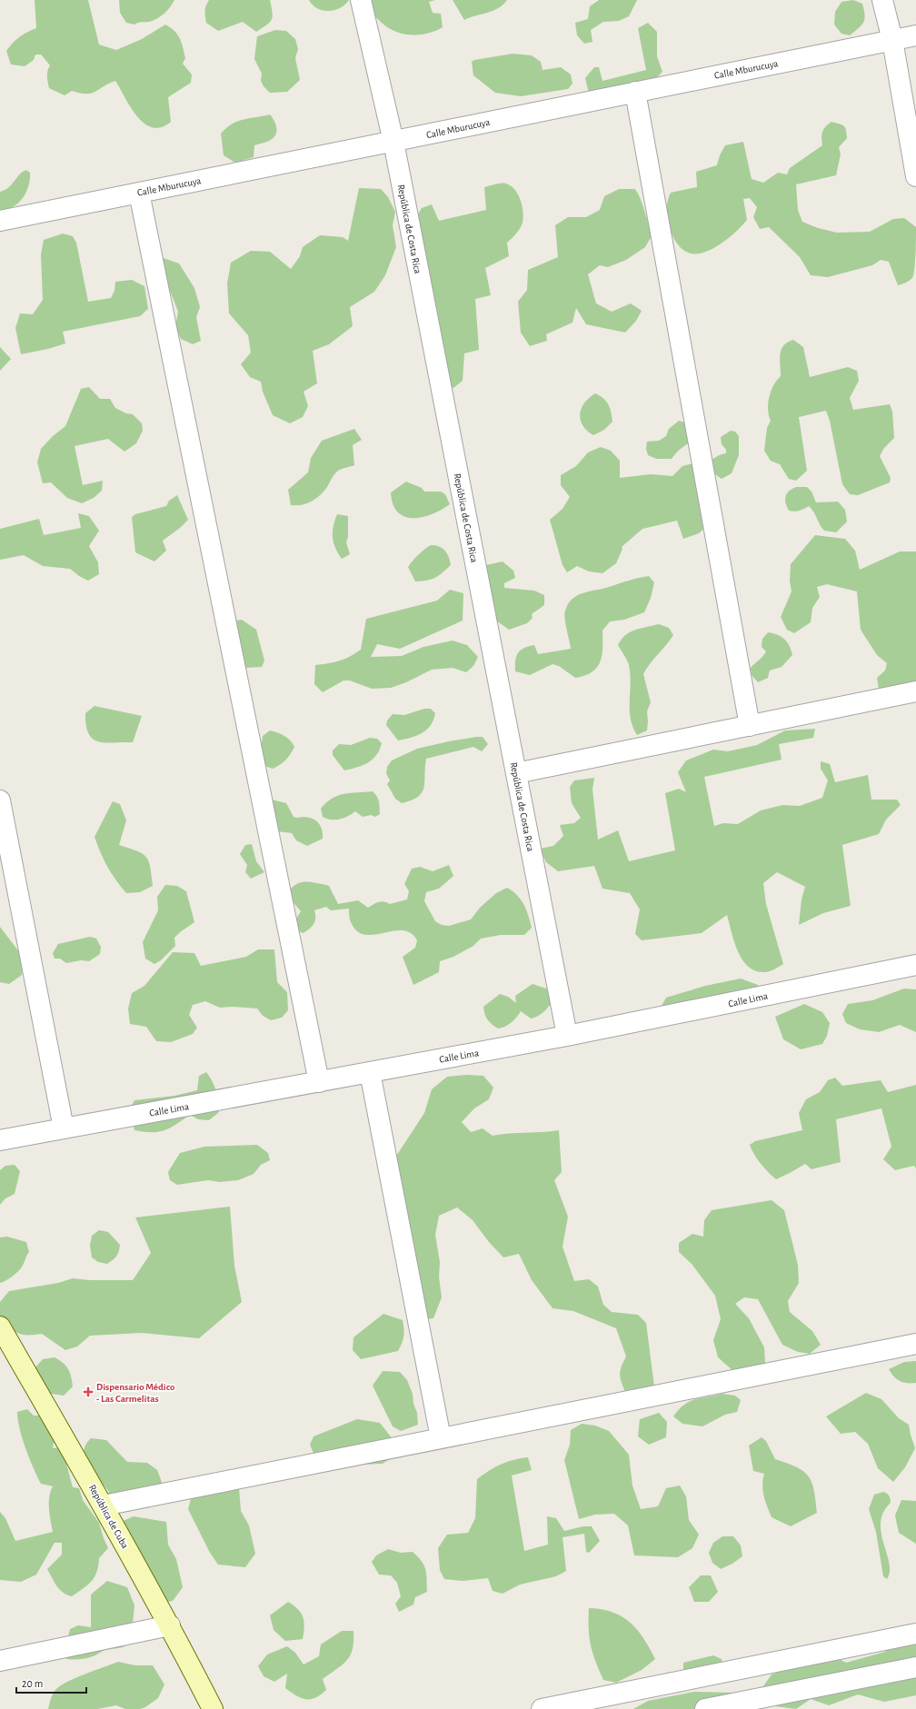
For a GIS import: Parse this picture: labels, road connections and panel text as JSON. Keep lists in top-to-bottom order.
{
  "streets": {
    "main road": ["República de Cuba"],
    "street": ["Calle Mburucuya", "República de Costa Rica", "Calle Lima"]
  },
  "crossings": [
    ["Calle Mburucuya", "República de Costa Rica"],
    ["República de Costa Rica", "Calle Lima"]
  ],
  "places": {
    "health": ["Dispensario Médico - Las Carmelitas"]
  },
  "scale_bar": "20 m"
}
